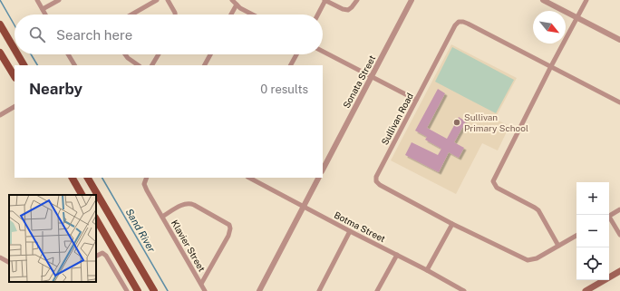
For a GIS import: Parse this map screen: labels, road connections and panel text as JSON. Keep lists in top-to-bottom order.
{
  "streets": {
    "street": [
      "Sonata Street",
      "Sullivan Road",
      "Botma Street",
      "Klavier Street"
    ]
  },
  "water": ["Sand River"],
  "places": ["Sullivan Primary School"],
  "north": "bottom right",
  "page": {
    "search": "Search here",
    "heading": ["Nearby", "0 results"],
    "map_buttons": ["+", "−"]
  }
}
